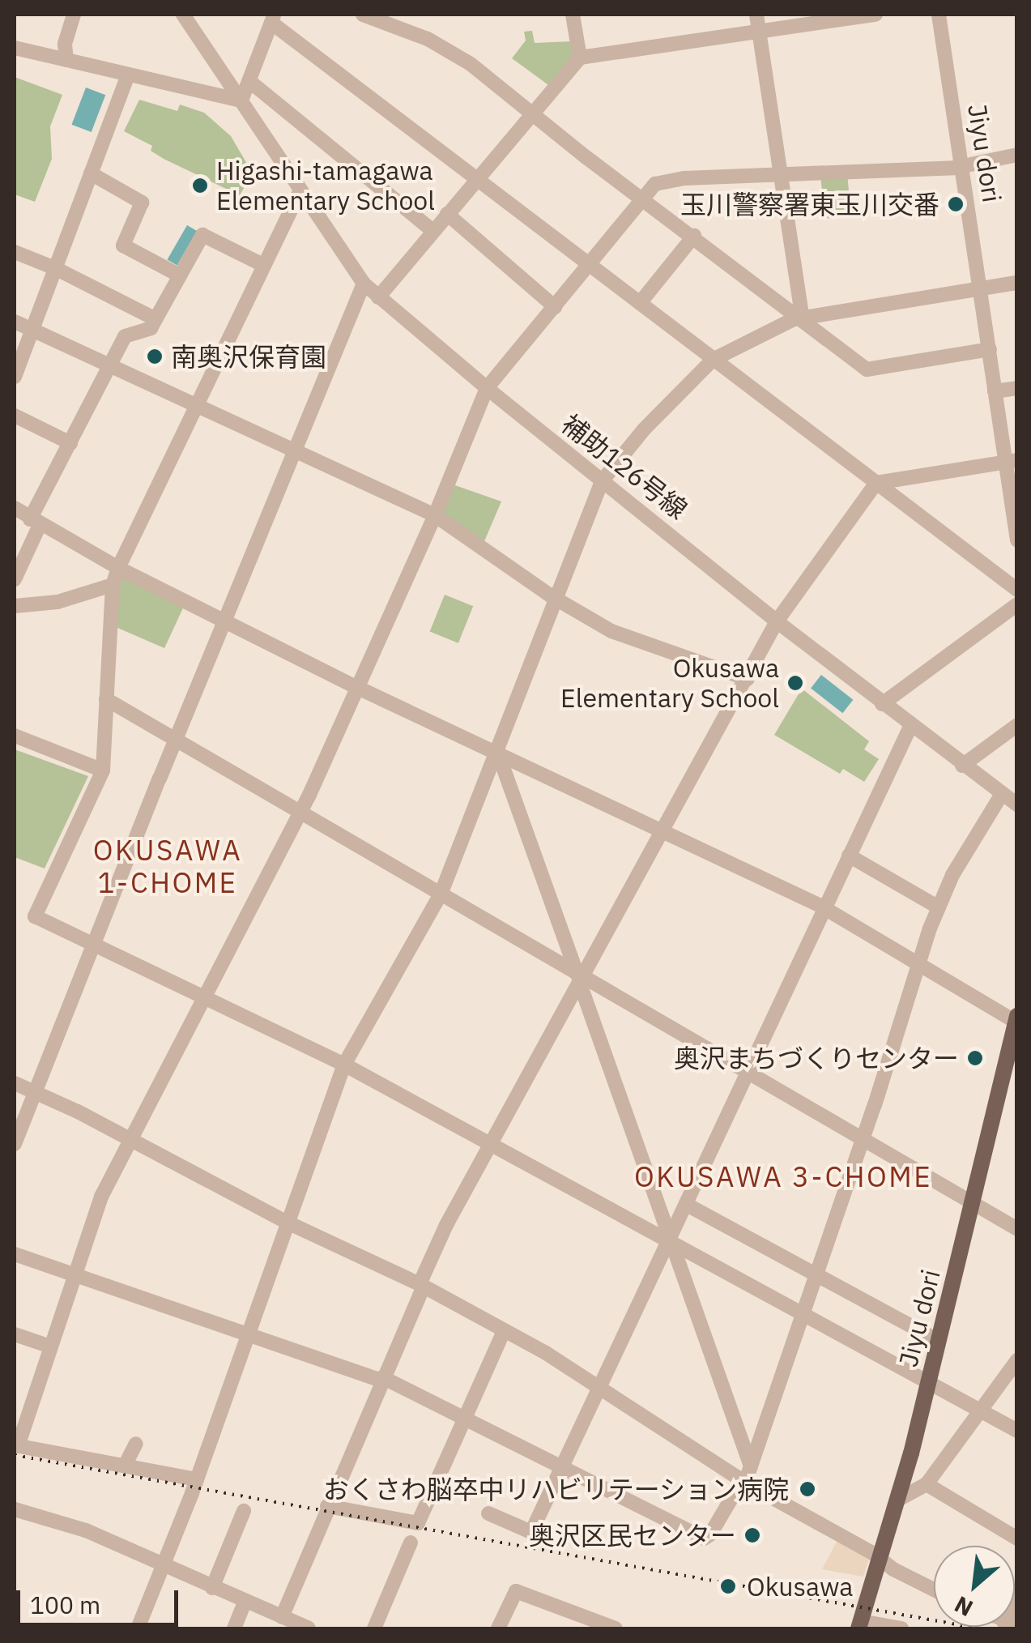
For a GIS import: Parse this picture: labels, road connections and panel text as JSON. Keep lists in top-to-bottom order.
{
  "streets": {
    "main road": ["Jiyu dori"],
    "street": ["補助126号線"]
  },
  "districts": ["OKUSAWA 1-CHOME", "OKUSAWA 3-CHOME"],
  "places": [
    "Higashi-tamagawa Elementary School",
    "玉川警察署東玉川交番",
    "南奥沢保育園",
    "Okusawa Elementary School",
    "奥沢まちづくりセンター",
    "おくさわ脳卒中リハビリテーション病院",
    "奥沢区民センター",
    "Okusawa"
  ],
  "scale_bar": "100 m",
  "north": "bottom left"
}
